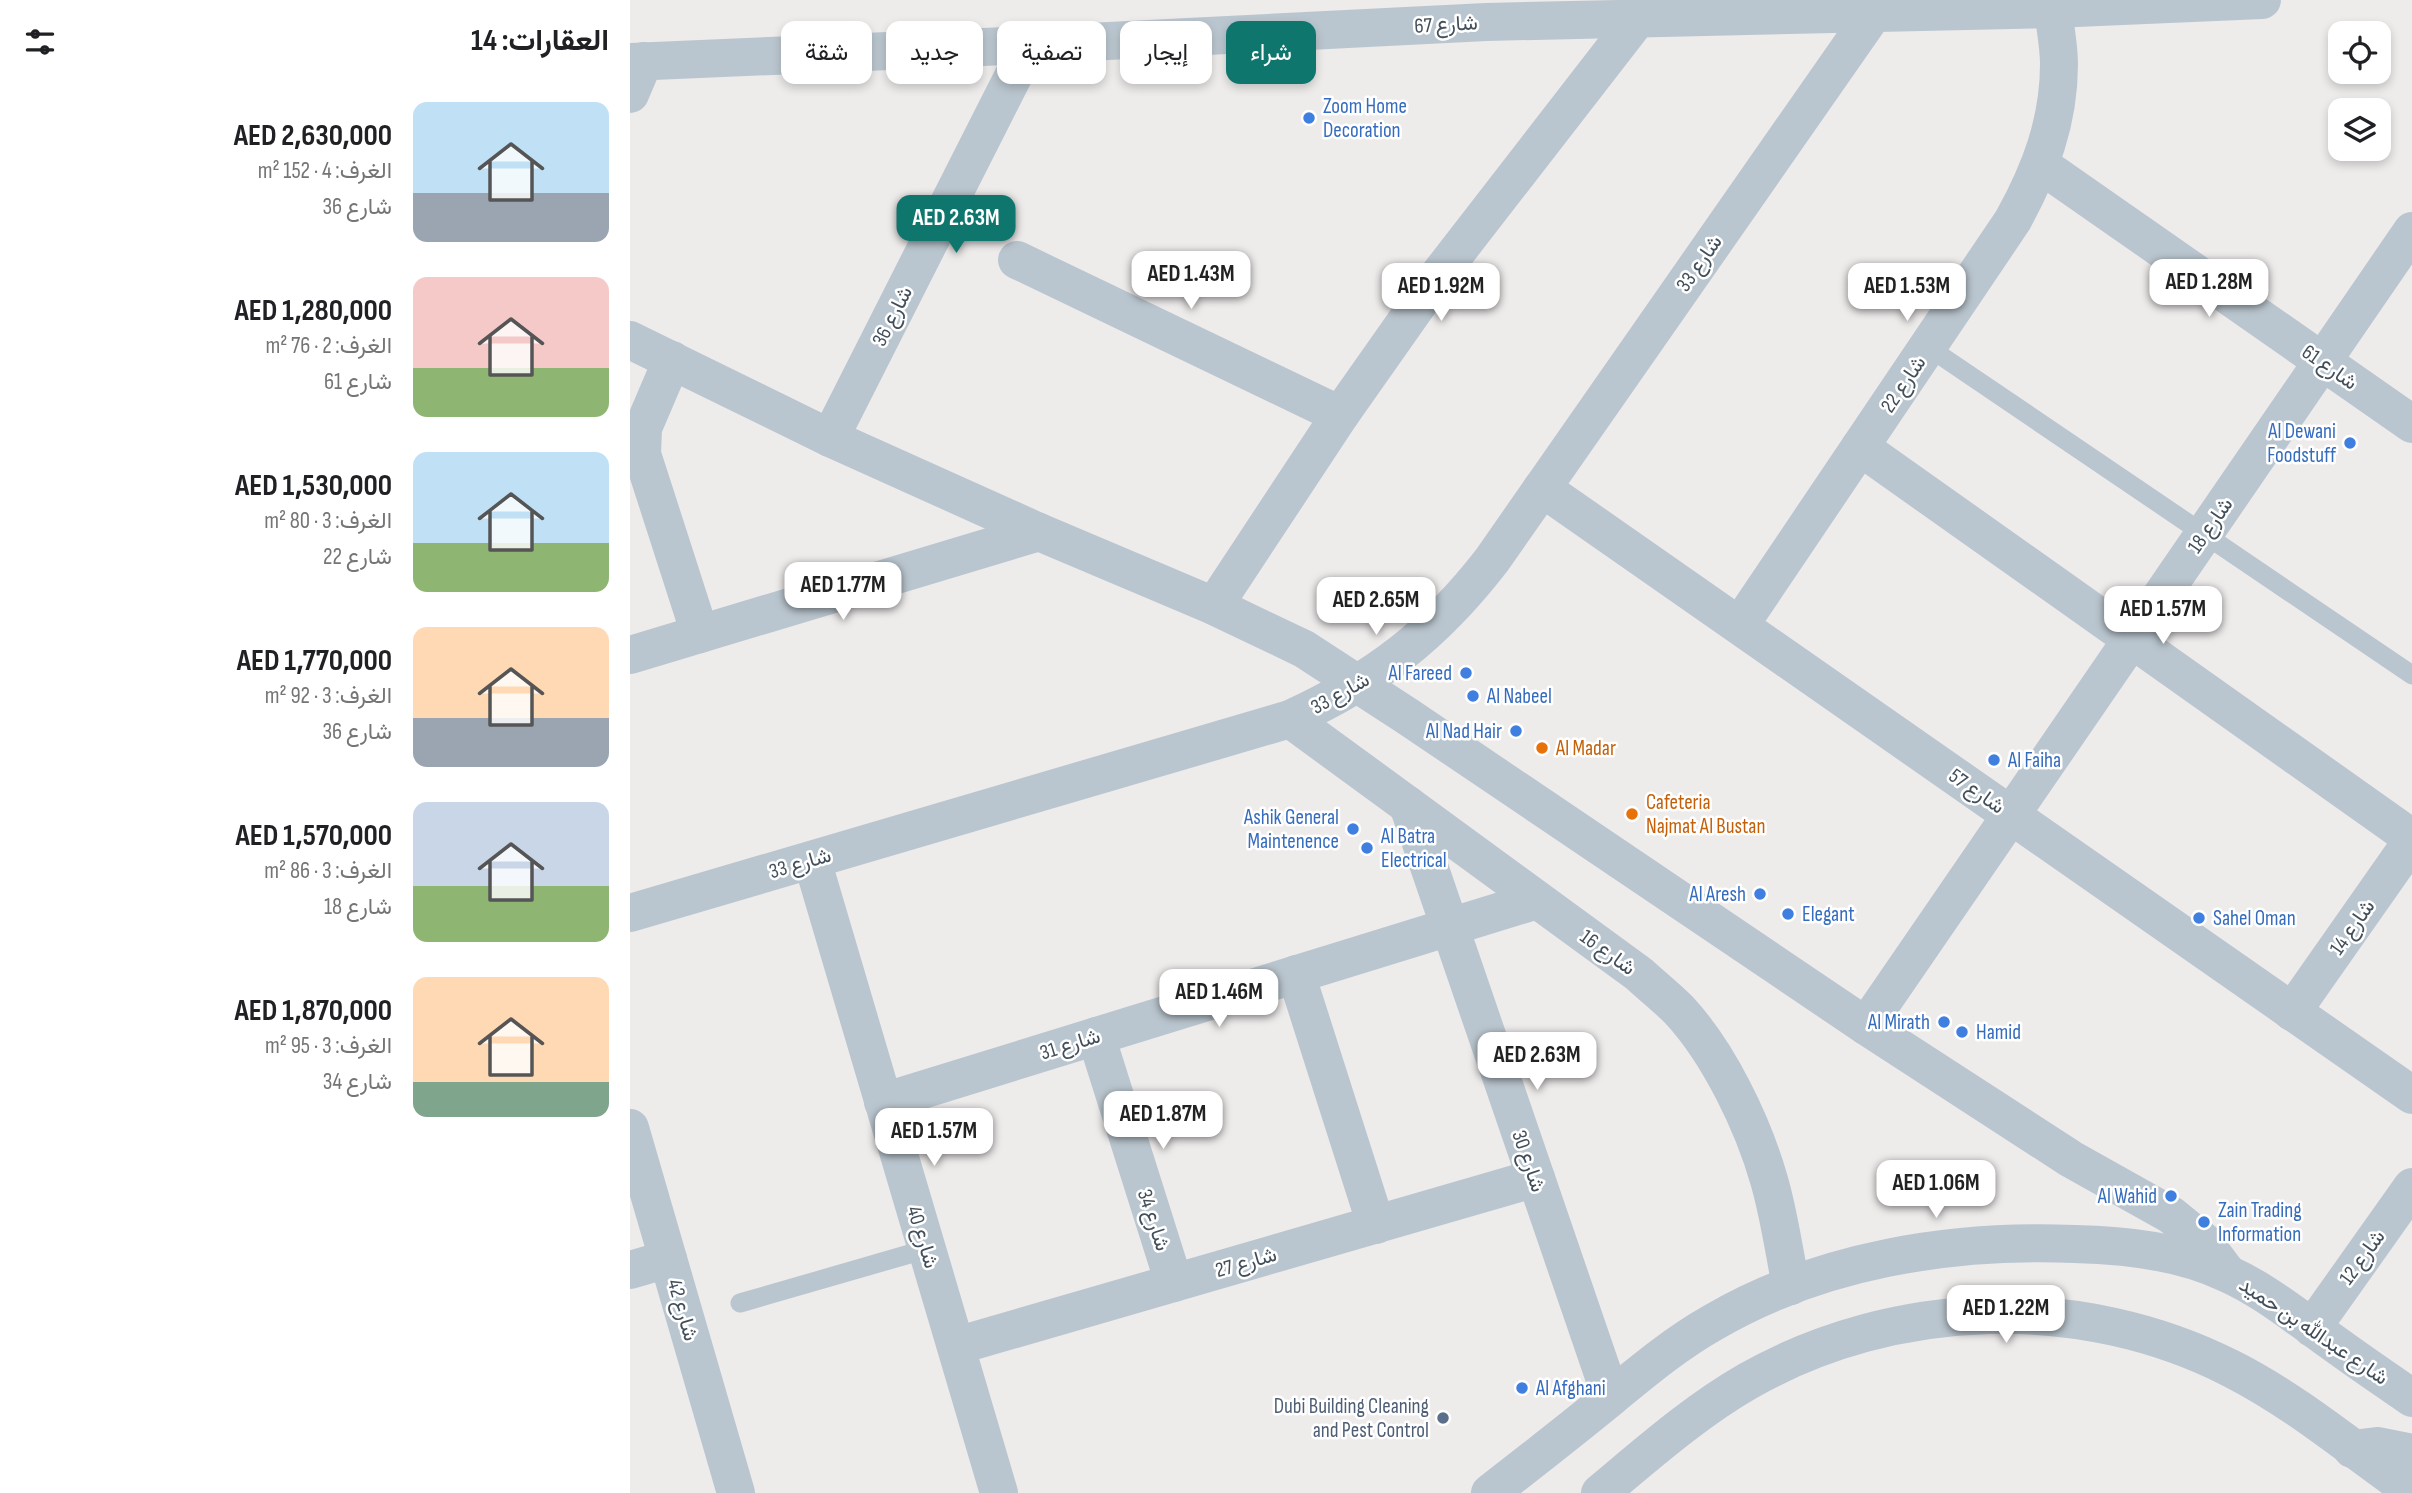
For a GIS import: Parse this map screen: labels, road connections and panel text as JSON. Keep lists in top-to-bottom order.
{
  "streets": {
    "street": [
      "شارع 67",
      "شارع 33",
      "شارع 36",
      "شارع 61",
      "شارع 22",
      "شارع 18",
      "شارع 57",
      "شارع 14",
      "شارع 16",
      "شارع 31",
      "شارع 30",
      "شارع 34",
      "شارع 40",
      "شارع 12",
      "شارع 27",
      "شارع 42",
      "شارع عبدالله بن حميد"
    ]
  },
  "crossings": [
    ["شارع 67", "شارع 33"],
    ["شارع 67", "شارع 22"],
    ["شارع 33", "شارع 57"],
    ["شارع 33", "شارع 16"],
    ["شارع 33", "شارع 40"],
    ["شارع 61", "شارع 22"],
    ["شارع 61", "شارع 18"],
    ["شارع 22", "شارع 57"],
    ["شارع 18", "شارع 57"],
    ["شارع 57", "شارع 14"],
    ["شارع 16", "شارع 31"],
    ["شارع 16", "شارع 30"],
    ["شارع 16", "شارع عبدالله بن حميد"],
    ["شارع 31", "شارع 30"],
    ["شارع 31", "شارع 34"],
    ["شارع 31", "شارع 40"],
    ["شارع 30", "شارع 27"],
    ["شارع 30", "شارع عبدالله بن حميد"],
    ["شارع 34", "شارع 27"],
    ["شارع 40", "شارع 27"],
    ["شارع 12", "شارع عبدالله بن حميد"]
  ],
  "places": [
    "Zoom Home Decoration",
    "Al Dewani Foodstuff",
    "Al Fareed",
    "Al Nabeel",
    "Al Nad Hair",
    "Al Madar",
    "Al Faiha",
    "Cafeteria Najmat Al Bustan",
    "Ashik General Maintenence",
    "Al Batra Electrical",
    "Al Aresh",
    "Elegant",
    "Sahel Oman",
    "Al Mirath",
    "Hamid",
    "Al Wahid",
    "Zain Trading Information",
    "Al Afghani",
    "Dubi Building Cleaning and Pest Control"
  ],
  "page": {
    "heading": "العقارات: 14",
    "chip": [
      "شراء",
      "إيجار",
      "تصفية",
      "جديد",
      "شقة"
    ],
    "list": [
      {
        "name": "AED 2,630,000",
        "note": "الغرف: 4 · 152 m² · شارع 36"
      },
      {
        "name": "AED 1,280,000",
        "note": "الغرف: 2 · 76 m² · شارع 61"
      },
      {
        "name": "AED 1,530,000",
        "note": "الغرف: 3 · 80 m² · شارع 22"
      },
      {
        "name": "AED 1,770,000",
        "note": "الغرف: 3 · 92 m² · شارع 36"
      },
      {
        "name": "AED 1,570,000",
        "note": "الغرف: 3 · 86 m² · شارع 18"
      },
      {
        "name": "AED 1,870,000",
        "note": "الغرف: 3 · 95 m² · شارع 34"
      }
    ],
    "price": [
      "AED 2.63M",
      "AED 1.43M",
      "AED 1.28M",
      "AED 1.92M",
      "AED 1.53M",
      "AED 1.77M",
      "AED 2.65M",
      "AED 1.57M",
      "AED 1.46M",
      "AED 2.63M",
      "AED 1.87M",
      "AED 1.57M",
      "AED 1.06M",
      "AED 1.22M"
    ]
  }
}
